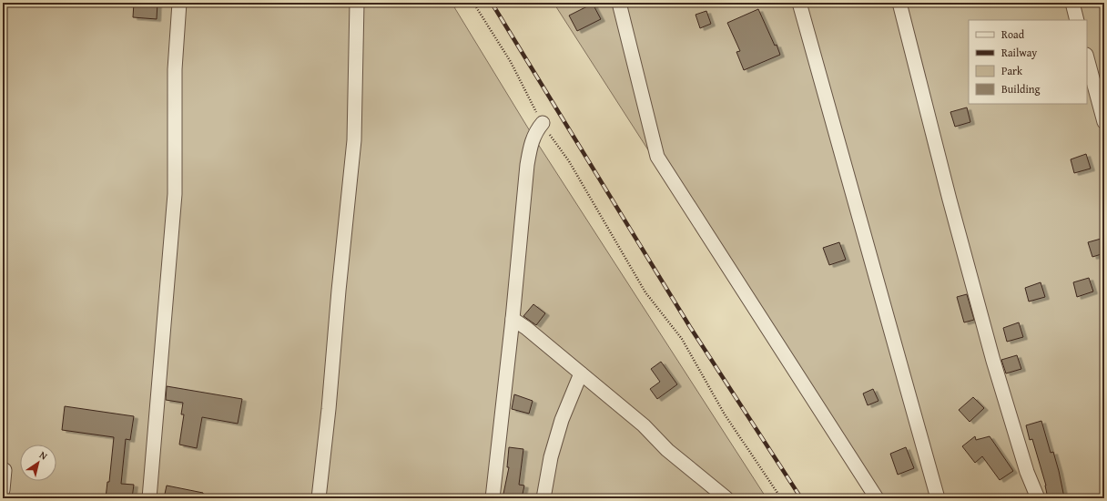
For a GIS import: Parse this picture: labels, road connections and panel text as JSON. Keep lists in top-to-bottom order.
{
  "legend": [
    "Road",
    "Railway",
    "Park",
    "Building"
  ],
  "north": "top right"
}
